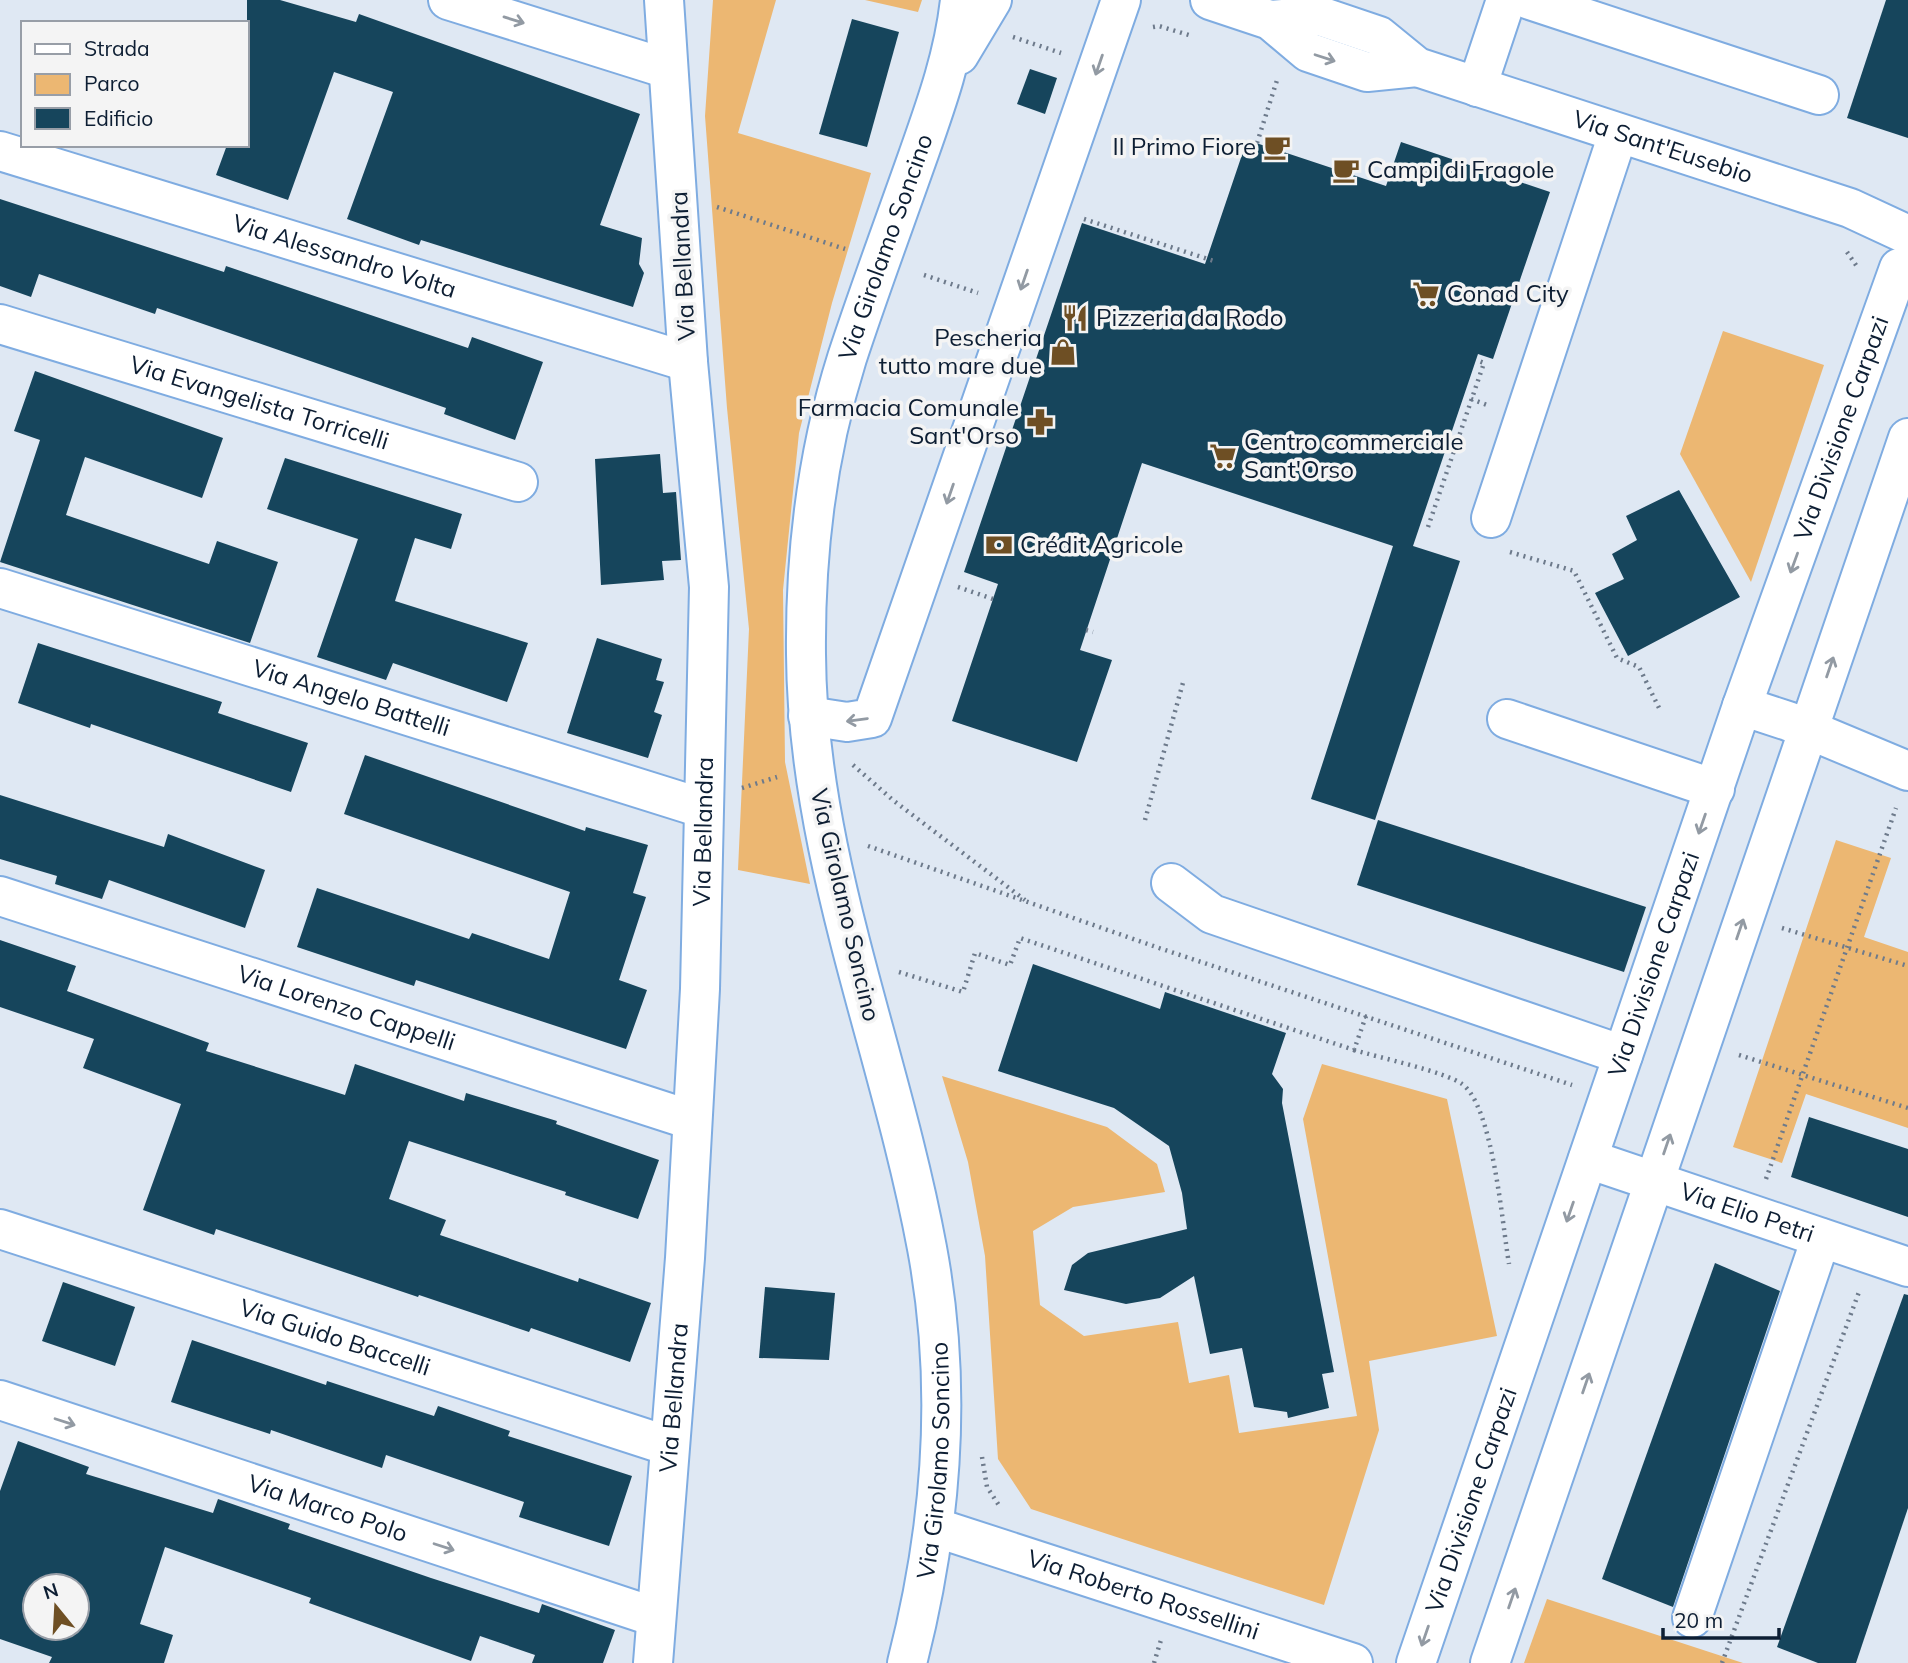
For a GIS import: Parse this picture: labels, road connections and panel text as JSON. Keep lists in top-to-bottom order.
{
  "streets": {
    "street": [
      "Via Sant'Eusebio",
      "Via Girolamo Soncino",
      "Via Alessandro Volta",
      "Via Bellandra",
      "Via Evangelista Torricelli",
      "Via Divisione Carpazi",
      "Via Angelo Battelli",
      "Via Lorenzo Cappelli",
      "Via Elio Petri",
      "Via Guido Baccelli",
      "Via Marco Polo",
      "Via Roberto Rossellini"
    ]
  },
  "crossings": [
    ["Via Sant'Eusebio", "Via Divisione Carpazi"],
    ["Via Girolamo Soncino", "Via Roberto Rossellini"],
    ["Via Alessandro Volta", "Via Bellandra"],
    ["Via Bellandra", "Via Angelo Battelli"],
    ["Via Bellandra", "Via Lorenzo Cappelli"],
    ["Via Bellandra", "Via Guido Baccelli"],
    ["Via Bellandra", "Via Marco Polo"],
    ["Via Divisione Carpazi", "Via Elio Petri"]
  ],
  "one_way": ["Via Marco Polo"],
  "places": {
    "cafe": ["Il Primo Fiore", "Campi di Fragole"],
    "supermarket": ["Conad City", "Centro commerciale Sant'Orso"],
    "restaurant": ["Pizzeria da Rodo"],
    "shop": ["Pescheria tutto mare due"],
    "pharmacy": ["Farmacia Comunale Sant'Orso"],
    "bank": ["Crédit Agricole"]
  },
  "legend": ["Strada", "Parco", "Edificio"],
  "scale_bar": "20 m",
  "north": "top"
}
